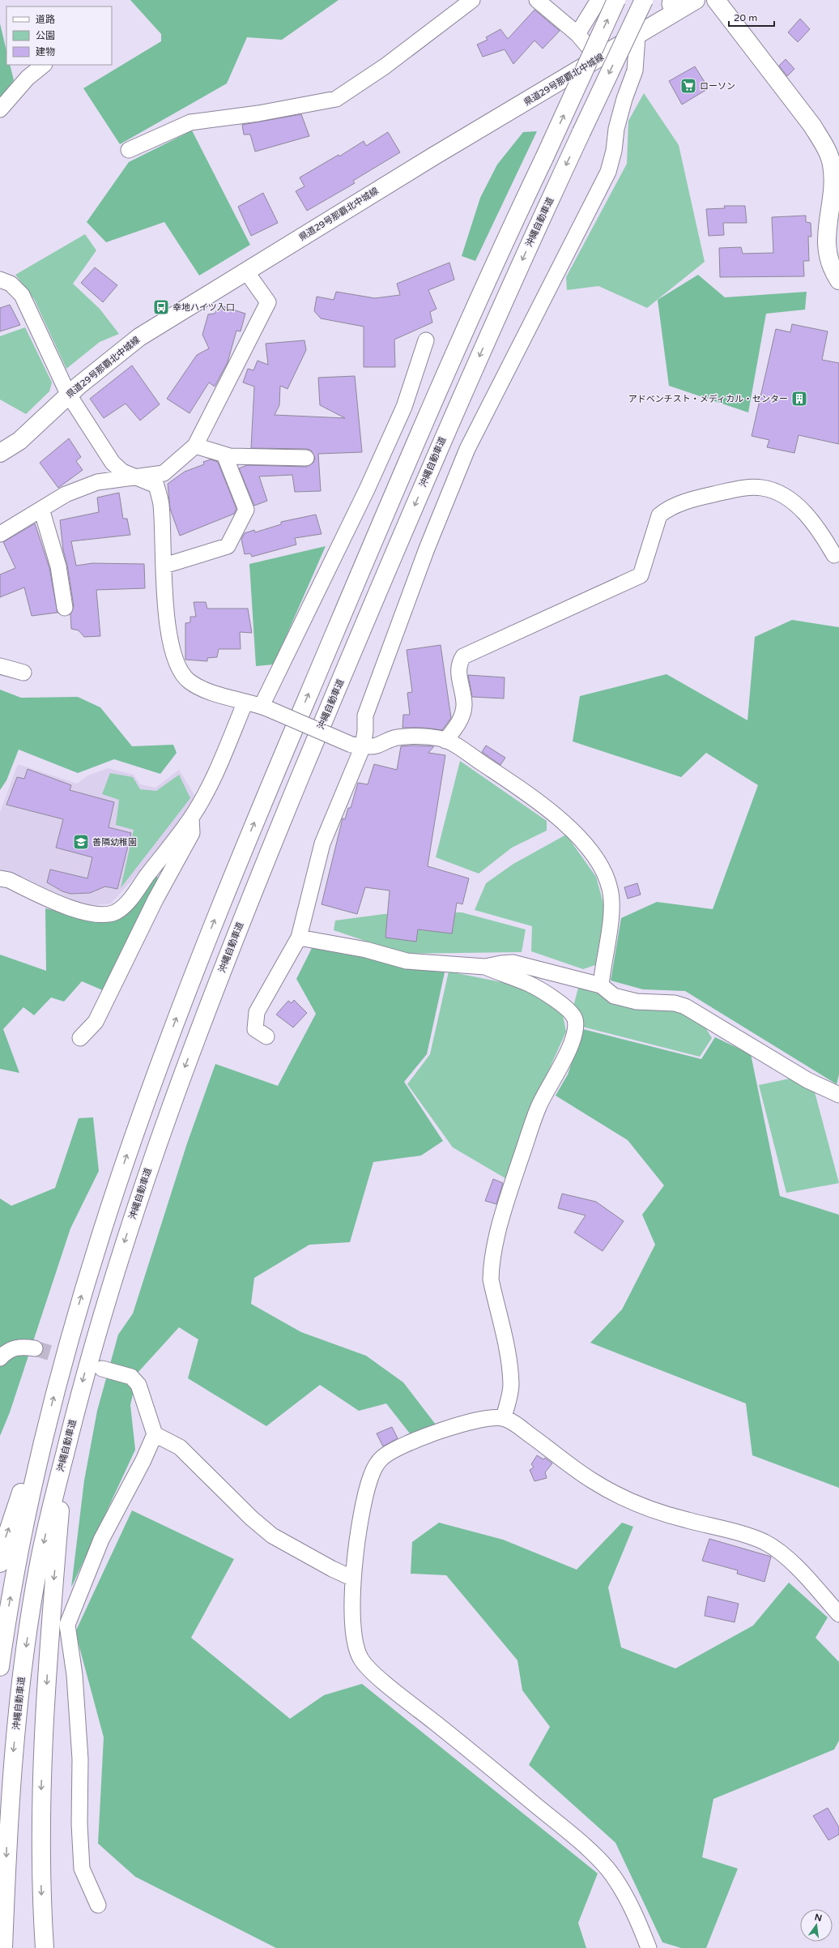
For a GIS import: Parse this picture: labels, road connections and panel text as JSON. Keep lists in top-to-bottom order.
{
  "streets": {
    "main road": ["県道29号那覇北中城線", "沖縄自動車道"]
  },
  "places": {
    "supermarket": ["ローソン"],
    "bus stop": ["幸地ハイツ入口"],
    "building": ["アドベンチスト・メディカル・センター"],
    "school or university": ["善隣幼稚園"]
  },
  "legend": ["道路", "公園", "建物"],
  "scale_bar": "20 m",
  "north": "top"
}
